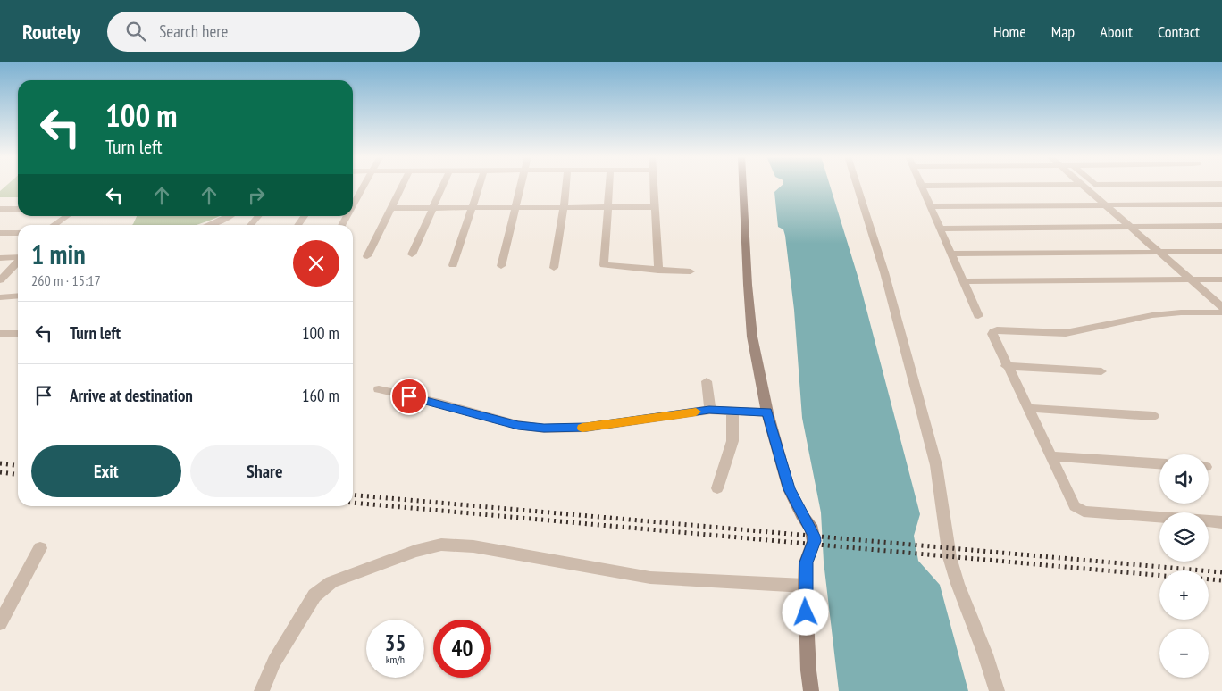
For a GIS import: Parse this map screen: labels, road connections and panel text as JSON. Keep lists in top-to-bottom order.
{
  "page": {
    "header": "Routely",
    "search": "Search here",
    "nav": [
      "Home",
      "Map",
      "About",
      "Contact"
    ],
    "turn": ["100 m", "Turn left"],
    "heading": ["1 min", "260 m · 15:17"],
    "list": [
      {
        "name": "Turn left",
        "value": "100 m"
      },
      {
        "name": "Arrive at destination",
        "value": "160 m"
      }
    ],
    "buttons": ["Exit", "Share"],
    "map_buttons": ["+", "−"],
    "speed": "35 km/h",
    "limit": "40"
  }
}
